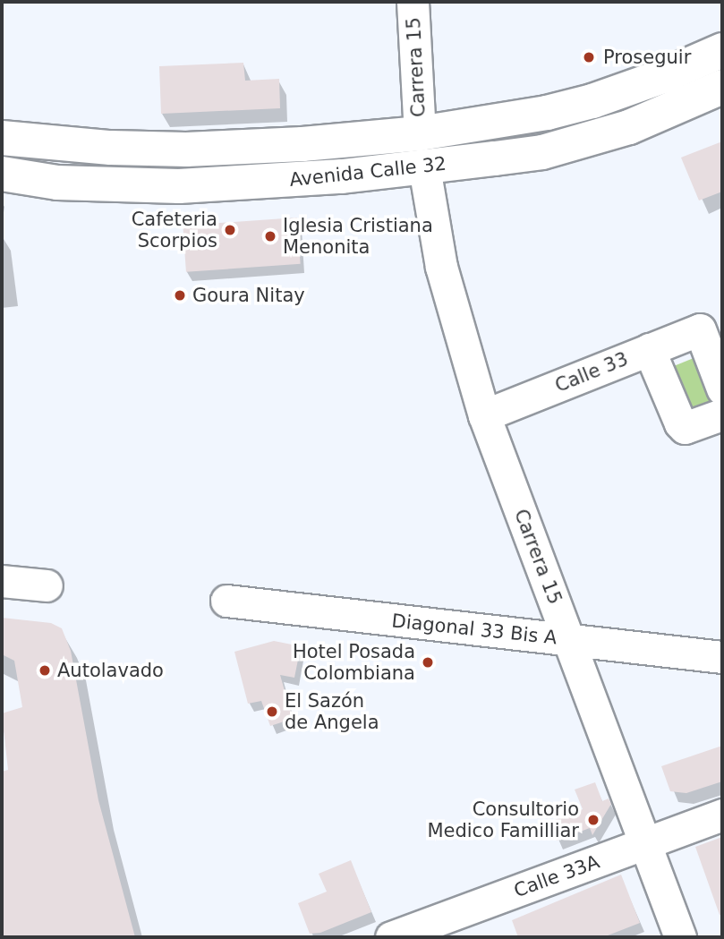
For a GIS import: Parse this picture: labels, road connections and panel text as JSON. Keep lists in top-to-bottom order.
{
  "streets": {
    "main road": ["Avenida Calle 32"],
    "street": [
      "Carrera 15",
      "Calle 33",
      "Diagonal 33 Bis A",
      "Calle 33A"
    ]
  },
  "crossings": [
    ["Carrera 15", "Avenida Calle 32"],
    ["Carrera 15", "Calle 33"],
    ["Carrera 15", "Diagonal 33 Bis A"],
    ["Carrera 15", "Calle 33A"]
  ],
  "places": [
    "Proseguir",
    "Cafeteria Scorpios",
    "Iglesia Cristiana Menonita",
    "Goura Nitay",
    "Hotel Posada Colombiana",
    "Autolavado",
    "El Sazón de Angela",
    "Consultorio Medico Familliar"
  ]
}
